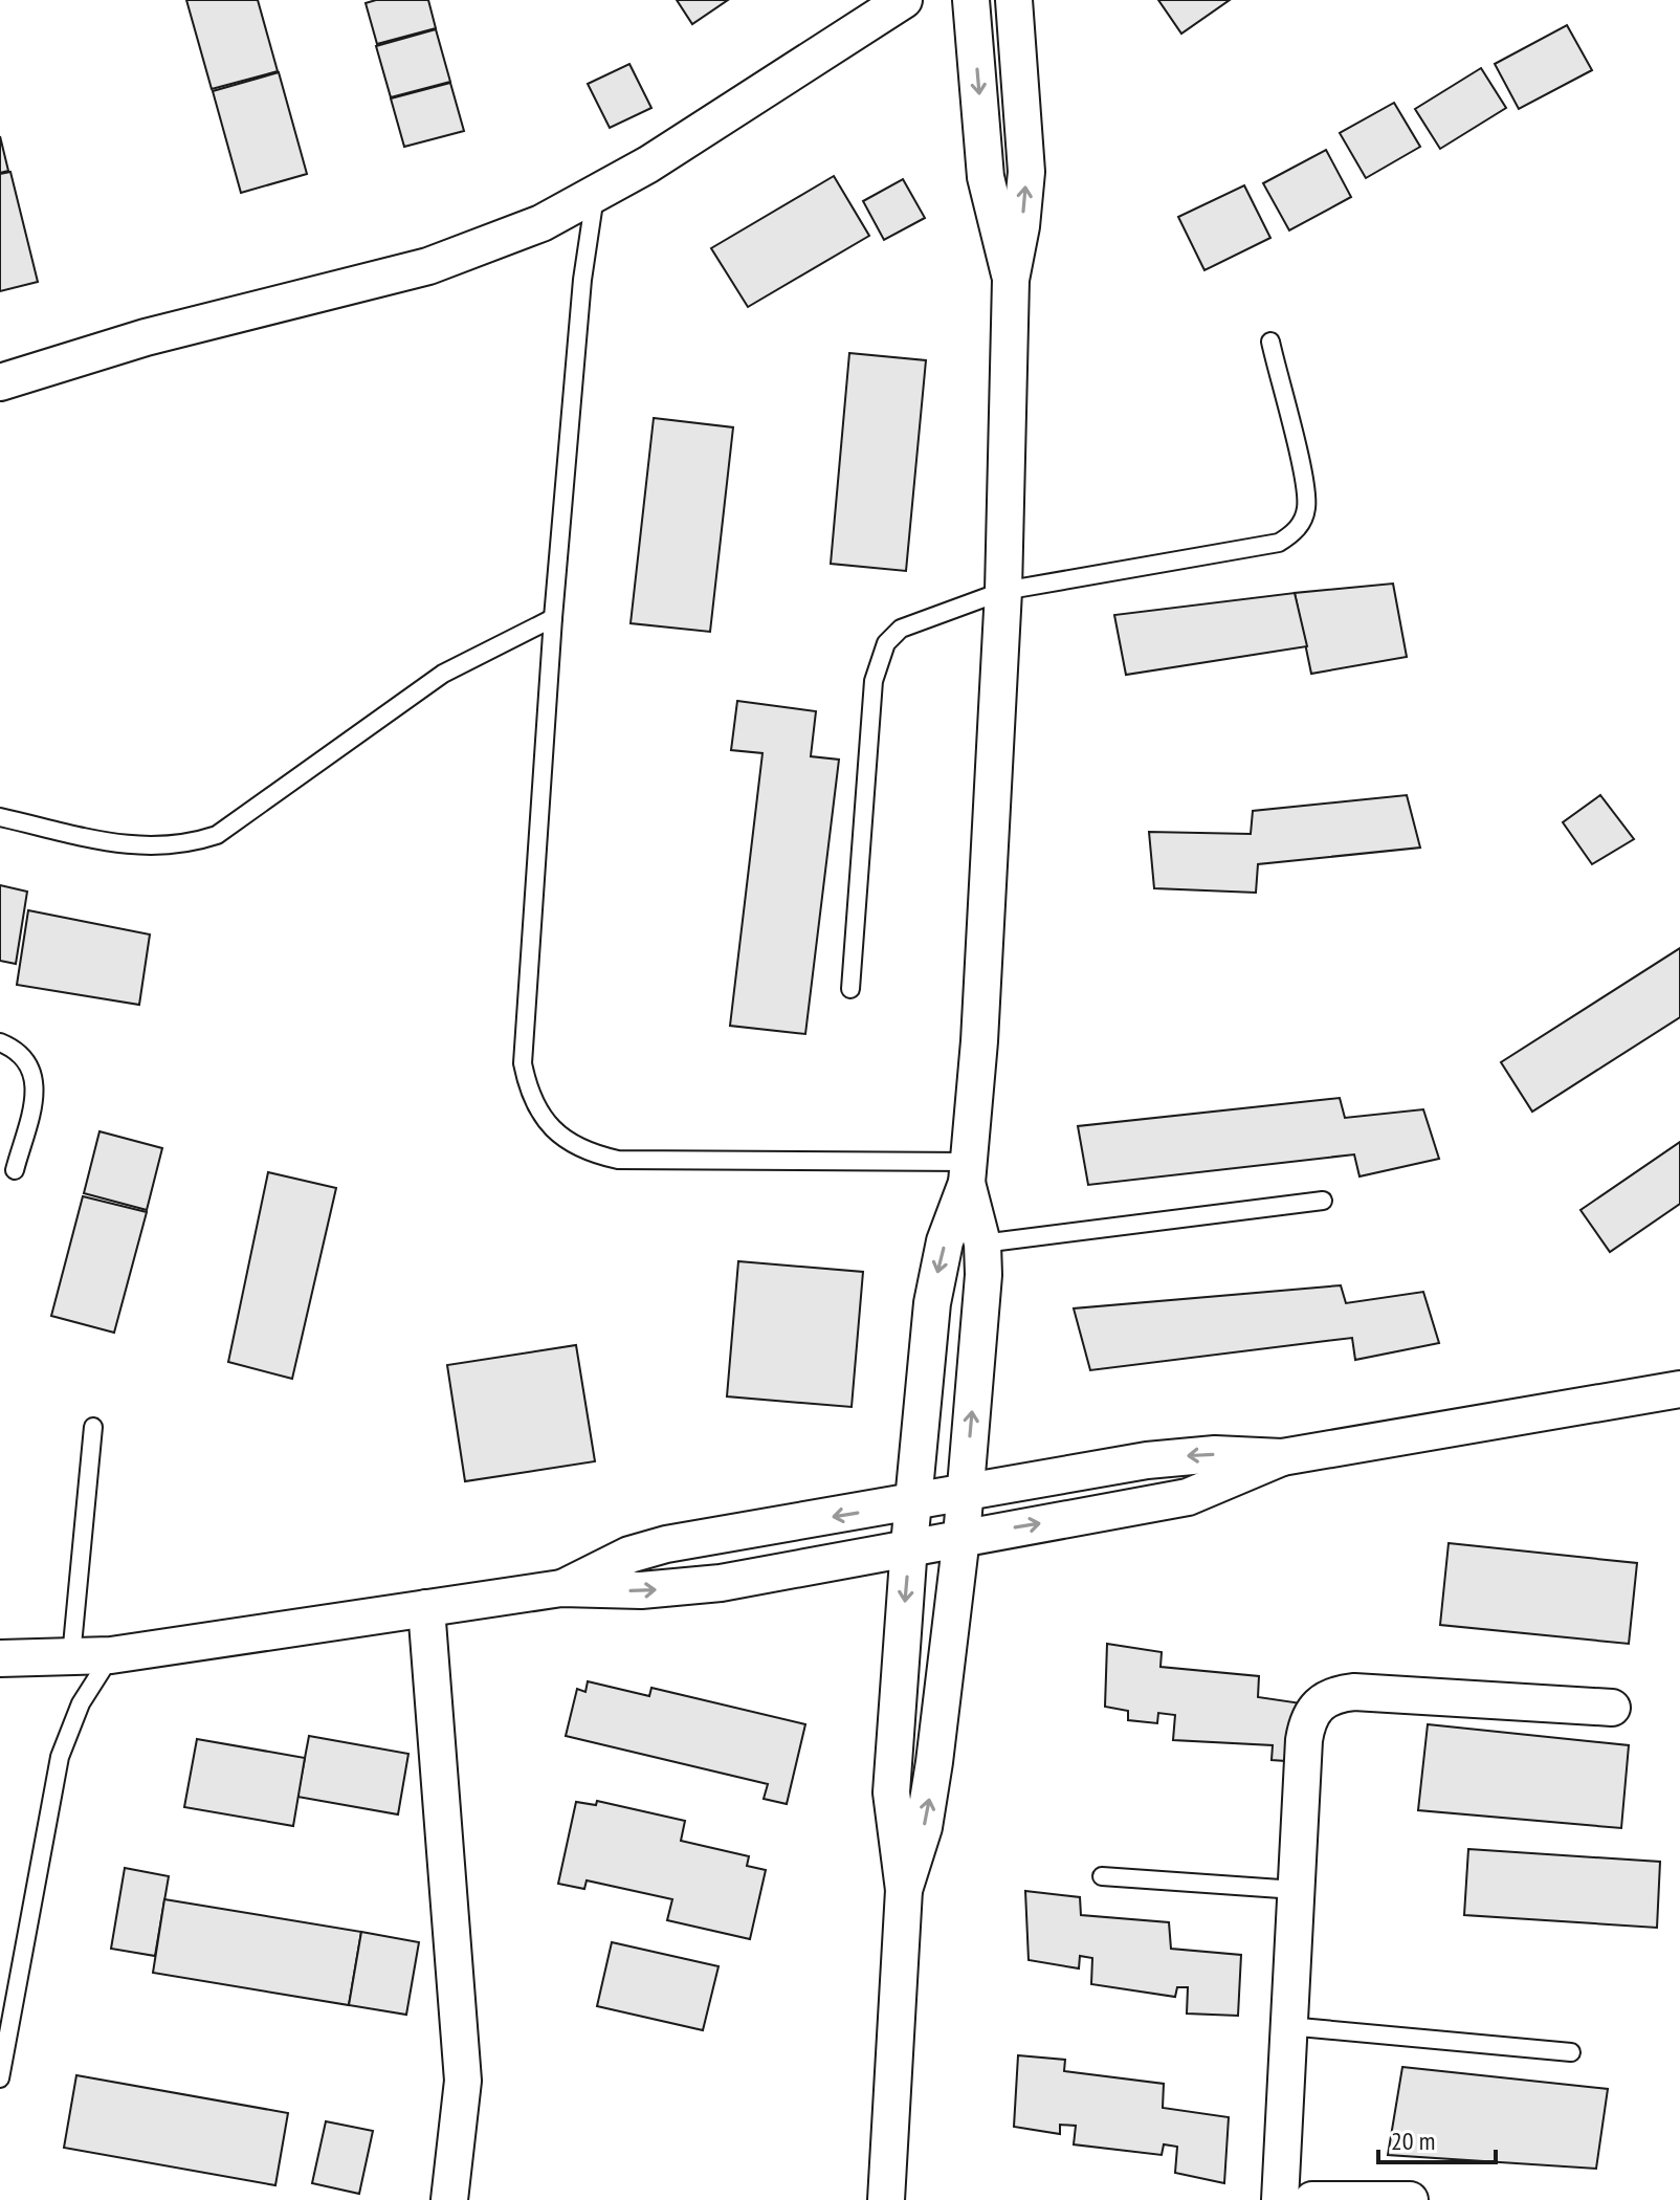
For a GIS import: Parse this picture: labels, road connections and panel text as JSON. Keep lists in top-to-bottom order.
{
  "scale_bar": "20 m"
}
